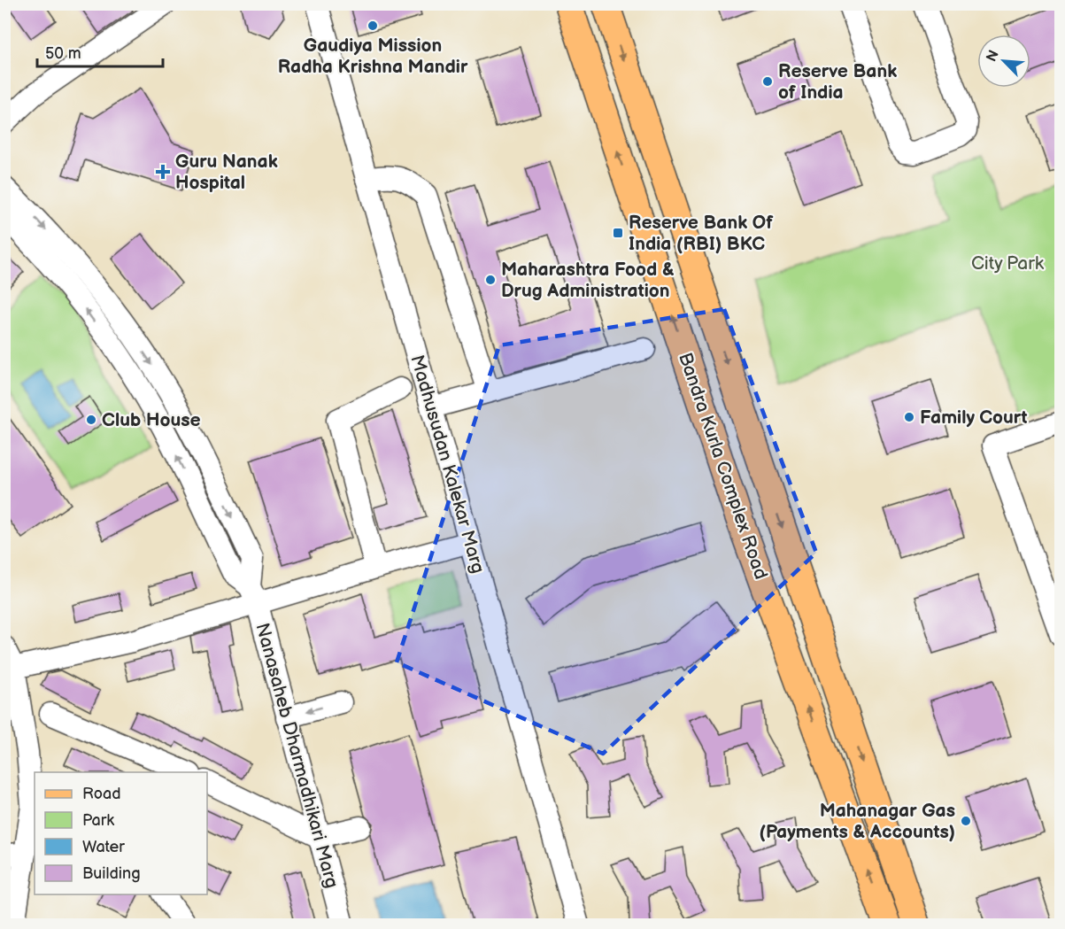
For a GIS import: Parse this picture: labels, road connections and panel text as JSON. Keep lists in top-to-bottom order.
{
  "streets": {
    "main road": ["Bandra Kurla Complex Road"],
    "street": ["Madhusudan Kalekar Marg", "Nanasaheb Dharmadhikari Marg"]
  },
  "parks": ["City Park"],
  "places": {
    "other": [
      "Gaudiya Mission Radha Krishna Mandir",
      "Reserve Bank of India",
      "Maharashtra Food & Drug Administration",
      "Family Court",
      "Club House",
      "Mahanagar Gas (Payments & Accounts)"
    ],
    "health": ["Guru Nanak Hospital"],
    "transit": ["Reserve Bank Of India (RBI) BKC"]
  },
  "legend": [
    "Road",
    "Park",
    "Water",
    "Building"
  ],
  "scale_bar": "50 m",
  "north": "top left"
}
